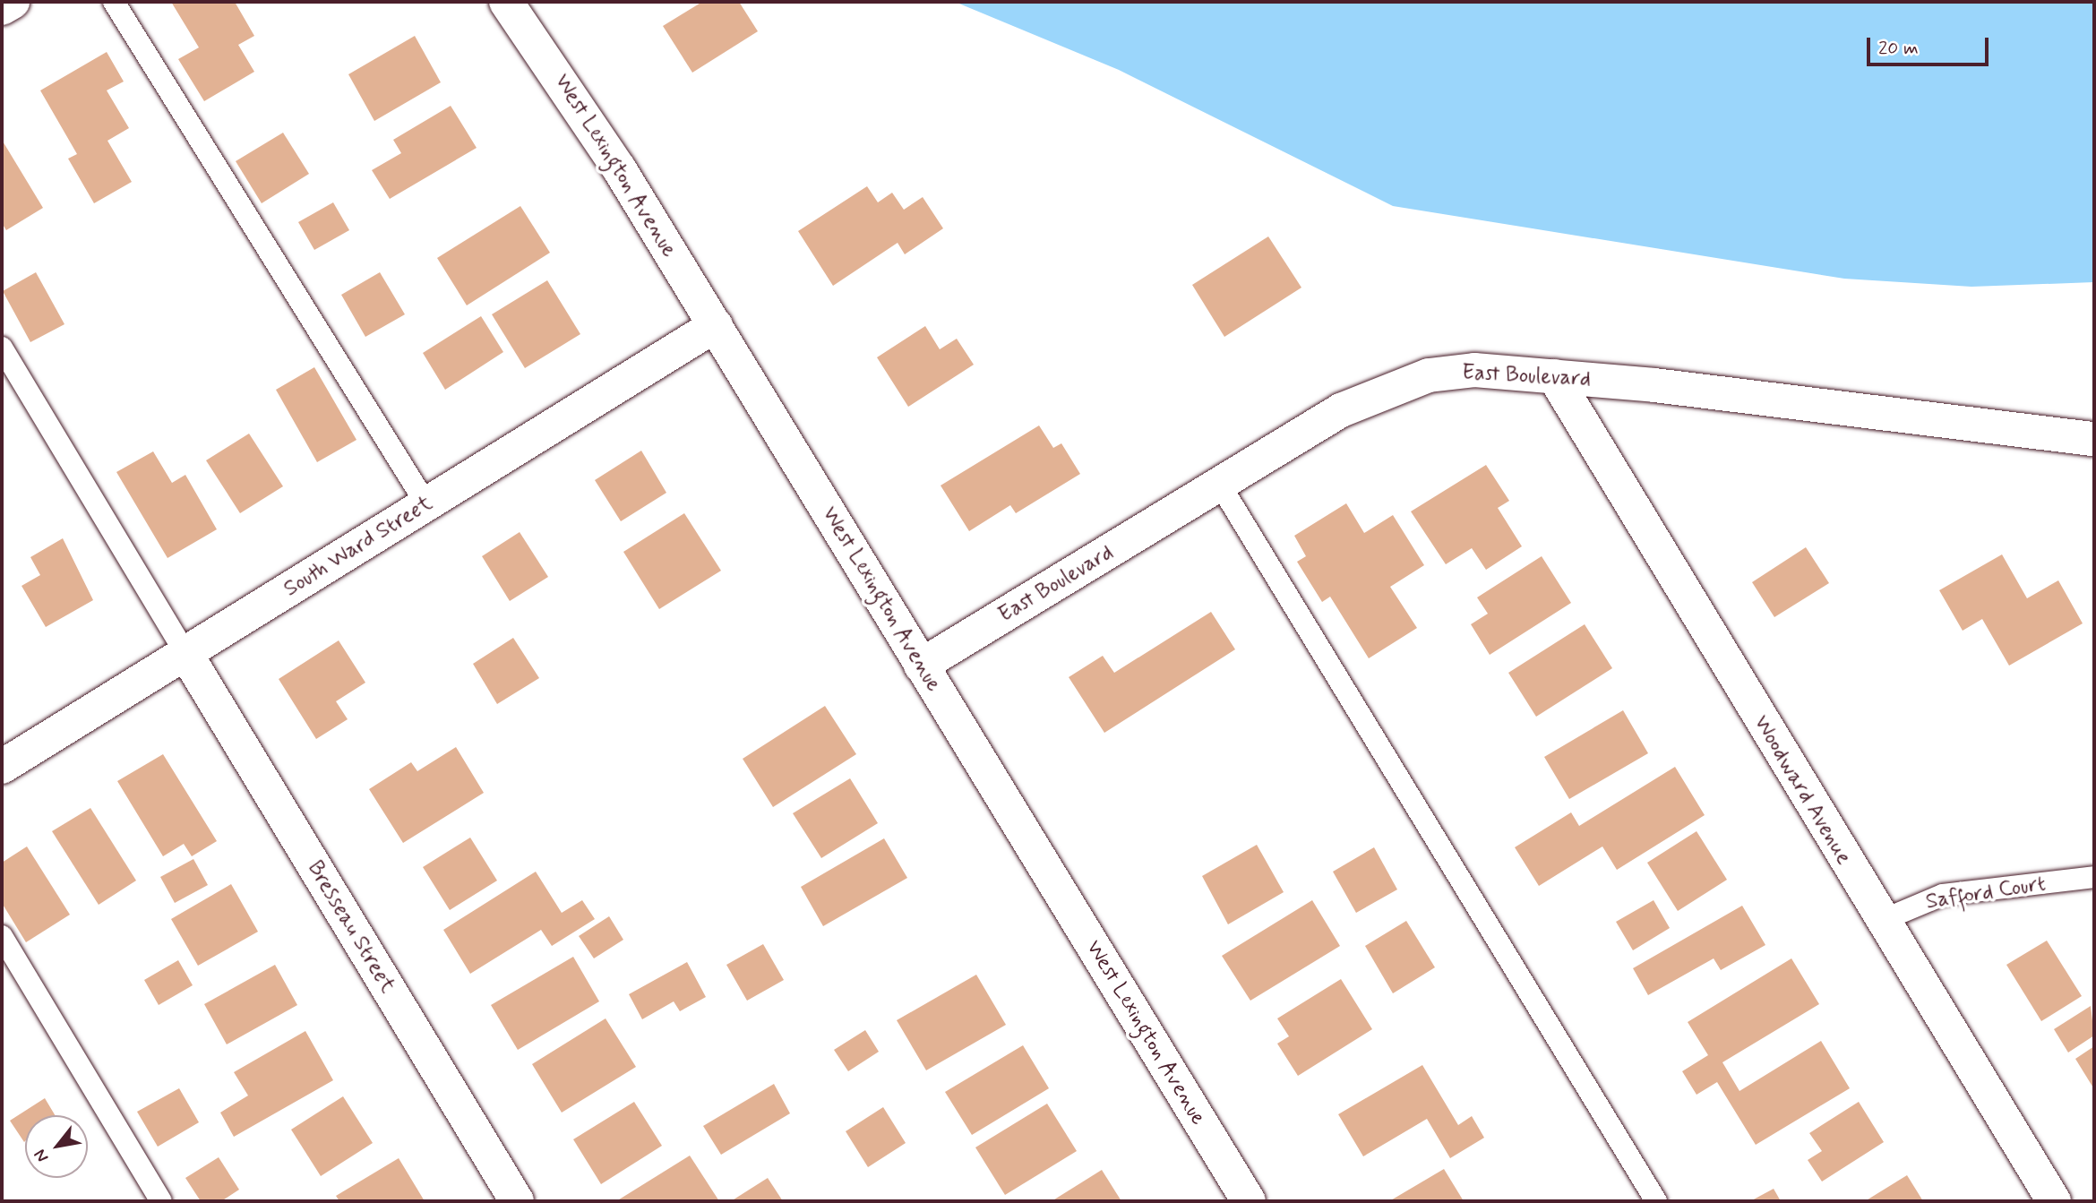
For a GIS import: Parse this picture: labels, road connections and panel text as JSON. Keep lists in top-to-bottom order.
{
  "streets": {
    "street": [
      "West Lexington Avenue",
      "East Boulevard",
      "South Ward Street",
      "Woodward Avenue",
      "Bresseau Street"
    ],
    "lane": ["Safford Court"]
  },
  "crossings": [
    ["West Lexington Avenue", "East Boulevard"],
    ["West Lexington Avenue", "South Ward Street"],
    ["East Boulevard", "Woodward Avenue"],
    ["South Ward Street", "Bresseau Street"],
    ["Woodward Avenue", "Safford Court"]
  ],
  "scale_bar": "20 m",
  "north": "bottom left"
}
